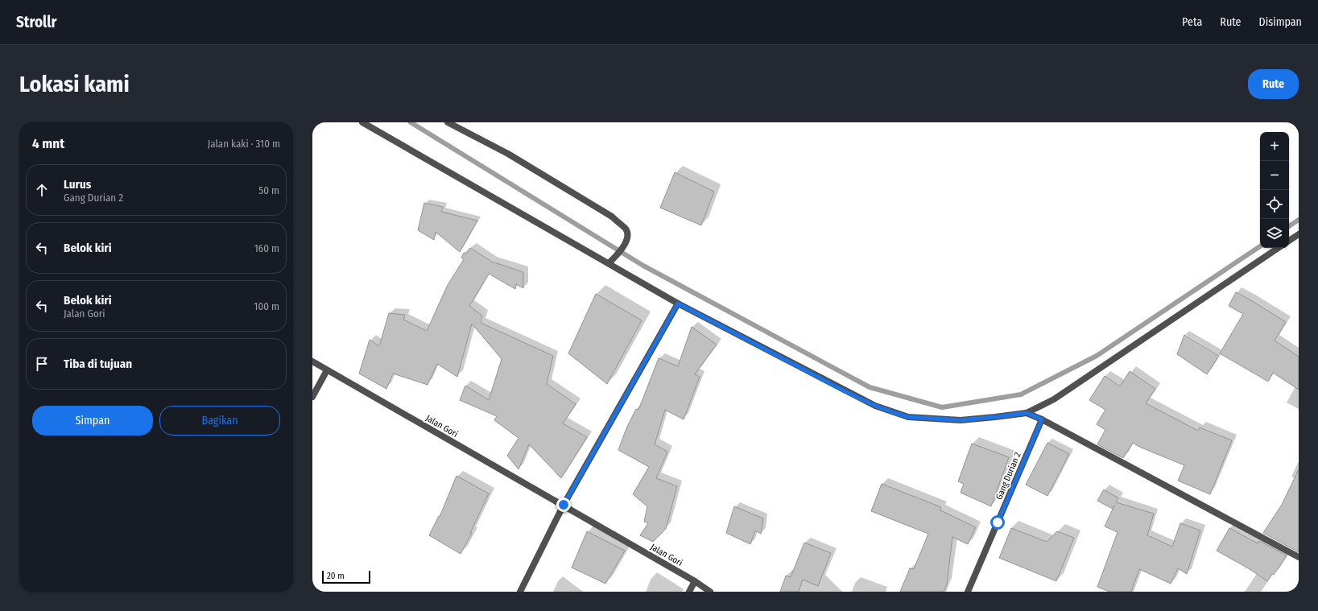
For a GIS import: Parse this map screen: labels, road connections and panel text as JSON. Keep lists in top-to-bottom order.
{
  "streets": {
    "street": ["Jalan Gori", "Gang Durian 2"]
  },
  "scale_bar": "20 m",
  "page": {
    "header": "Strollr",
    "nav": ["Peta", "Rute", "Disimpan"],
    "buttons": [
      "Rute",
      ["Simpan", "Bagikan"]
    ],
    "title": "Lokasi kami",
    "heading": ["4 mnt", "Jalan kaki · 310 m"],
    "map_buttons": ["+", "−"],
    "list": [
      ["Lurus", "Gang Durian 2", "50 m"],
      ["Belok kiri", "160 m"],
      ["Belok kiri", "Jalan Gori", "100 m"],
      "Tiba di tujuan"
    ],
    "scale": "20 m"
  }
}
